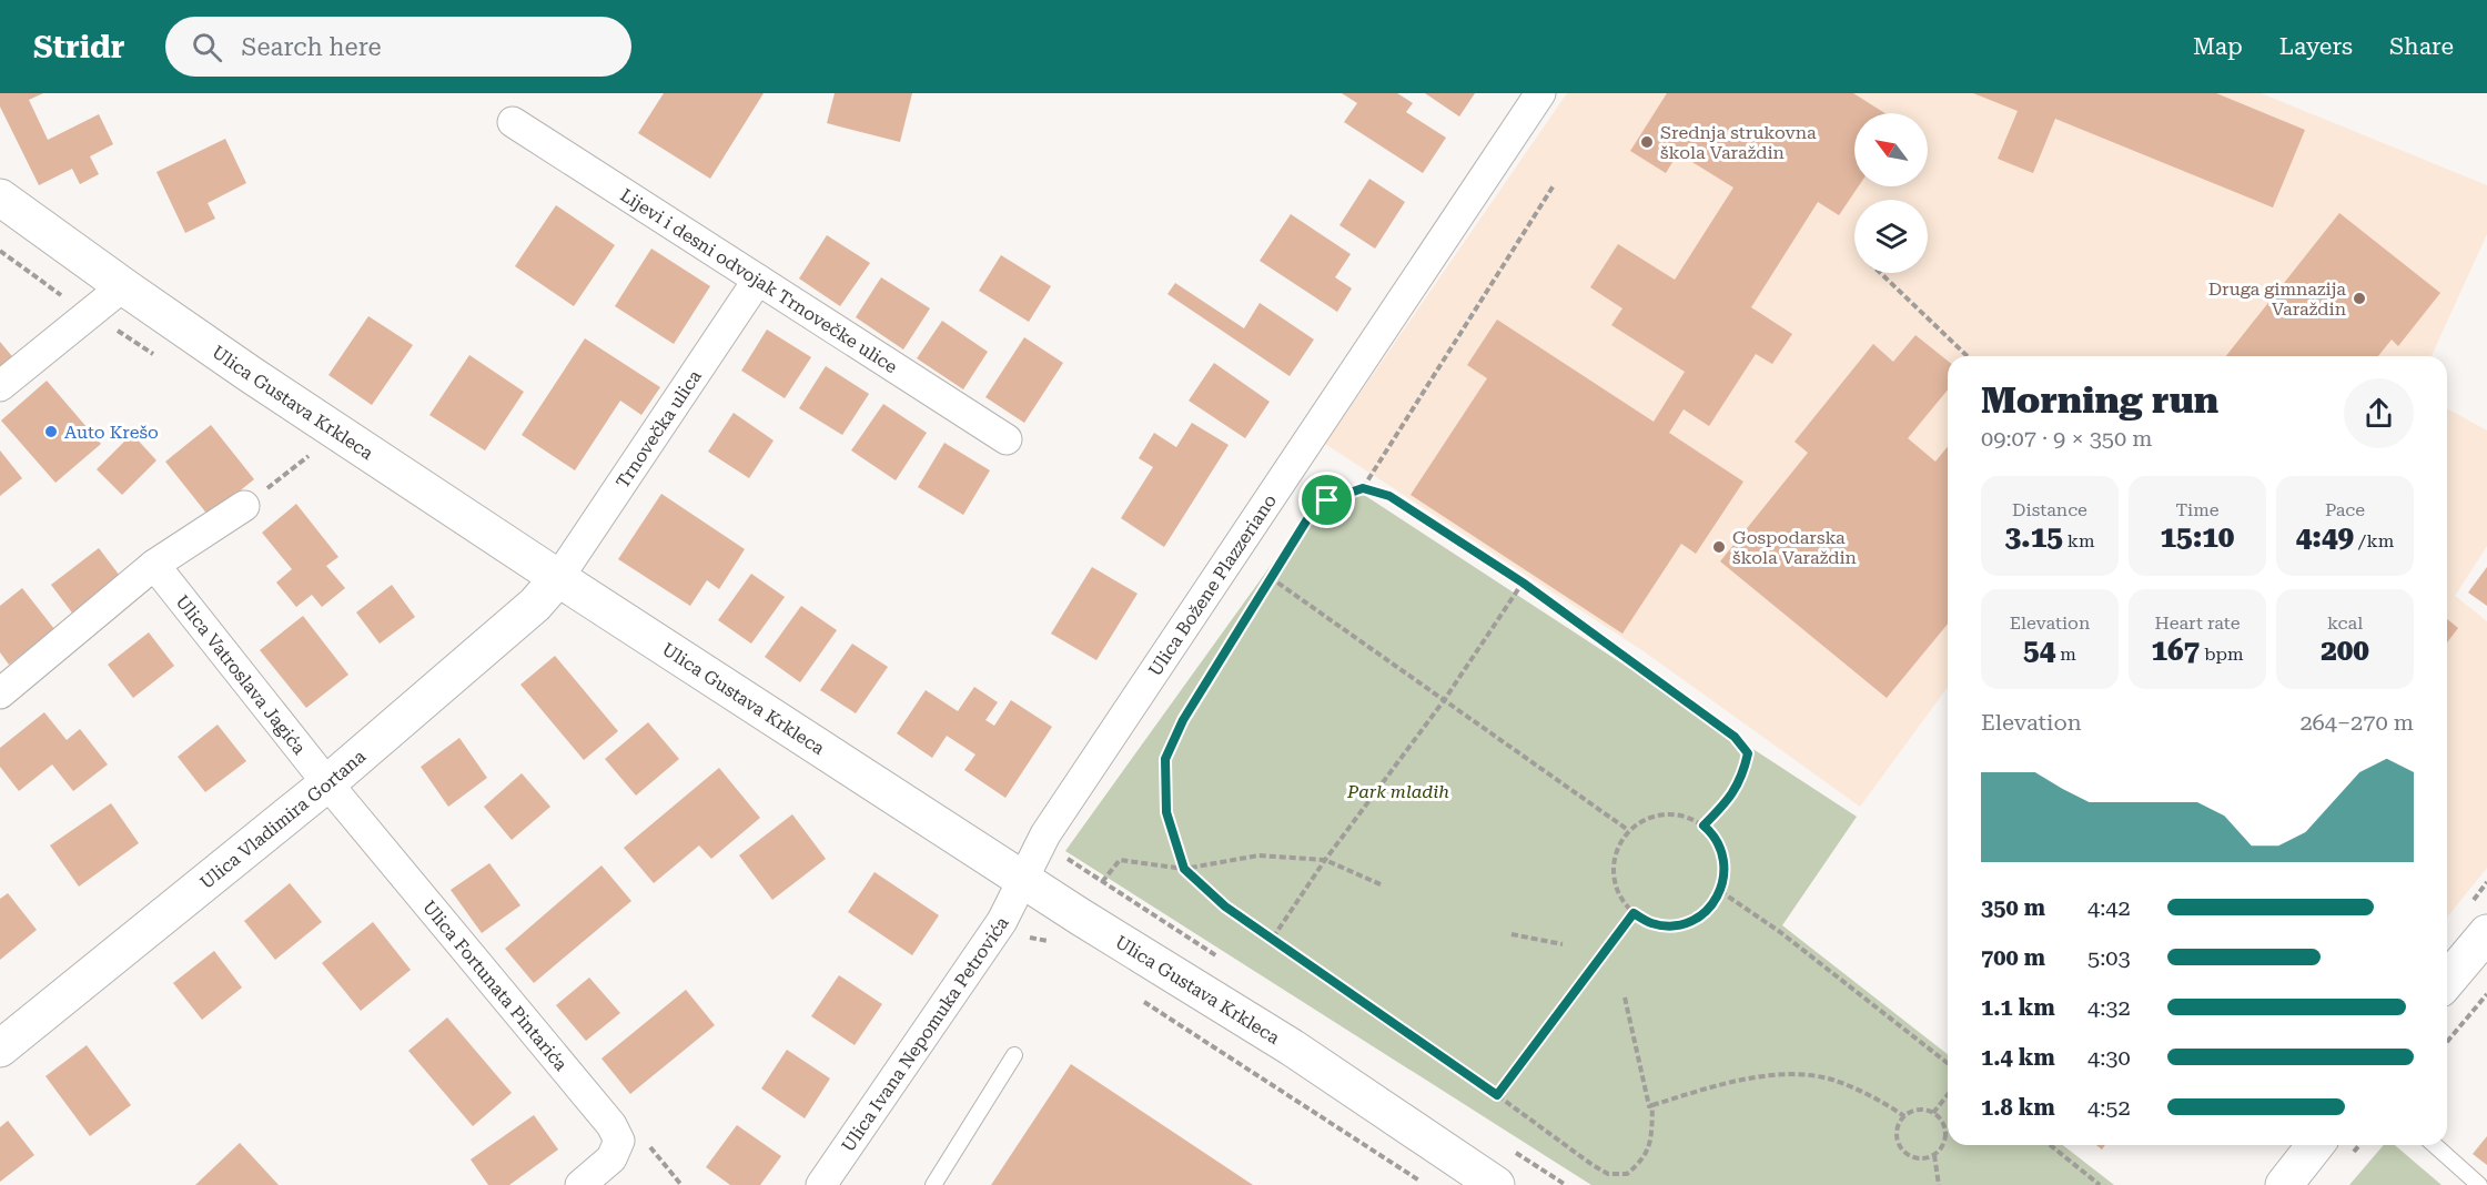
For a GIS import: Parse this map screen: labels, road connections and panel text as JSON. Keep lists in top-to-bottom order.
{
  "streets": {
    "main road": ["Ulica Gustava Krkleca", "Ulica Vladimira Gortana"],
    "street": [
      "Lijevi i desni odvojak Trnovečke ulice",
      "Trnovečka ulica",
      "Ulica Božene Plazzeriano",
      "Ulica Vatroslava Jagića",
      "Ulica Fortunata Pintarića",
      "Ulica Ivana Nepomuka Petrovića"
    ]
  },
  "crossings": [
    ["Lijevi i desni odvojak Trnovečke ulice", "Trnovečka ulica"],
    ["Ulica Gustava Krkleca", "Trnovečka ulica"],
    ["Ulica Gustava Krkleca", "Ulica Božene Plazzeriano"],
    ["Ulica Gustava Krkleca", "Ulica Vladimira Gortana"],
    ["Ulica Gustava Krkleca", "Ulica Ivana Nepomuka Petrovića"],
    ["Trnovečka ulica", "Ulica Vladimira Gortana"],
    ["Ulica Božene Plazzeriano", "Ulica Ivana Nepomuka Petrovića"],
    ["Ulica Vatroslava Jagića", "Ulica Vladimira Gortana"],
    ["Ulica Vatroslava Jagića", "Ulica Fortunata Pintarića"],
    ["Ulica Vladimira Gortana", "Ulica Fortunata Pintarića"]
  ],
  "parks": ["Park mladih"],
  "places": [
    "Srednja strukovna škola Varaždin",
    "Druga gimnazija Varaždin",
    "Auto Krešo",
    "Gospodarska škola Varaždin"
  ],
  "north": "top left",
  "page": {
    "header": "Stridr",
    "search": "Search here",
    "nav": ["Map", "Layers", "Share"],
    "heading": ["Morning run", "09:07 · 9 × 350 m"],
    "stats": [
      ["Distance", "3.15 km"],
      ["Time", "15:10"],
      ["Pace", "4:49 /km"],
      ["Elevation", "54 m"],
      ["Heart rate", "167 bpm"],
      ["kcal", "200"]
    ],
    "chart": ["Elevation", "264–270 m"],
    "list": [
      {
        "name": "350 m",
        "note": "4:42"
      },
      {
        "name": "700 m",
        "note": "5:03"
      },
      {
        "name": "1.1 km",
        "note": "4:32"
      },
      {
        "name": "1.4 km",
        "note": "4:30"
      },
      {
        "name": "1.8 km",
        "note": "4:52"
      }
    ]
  }
}
